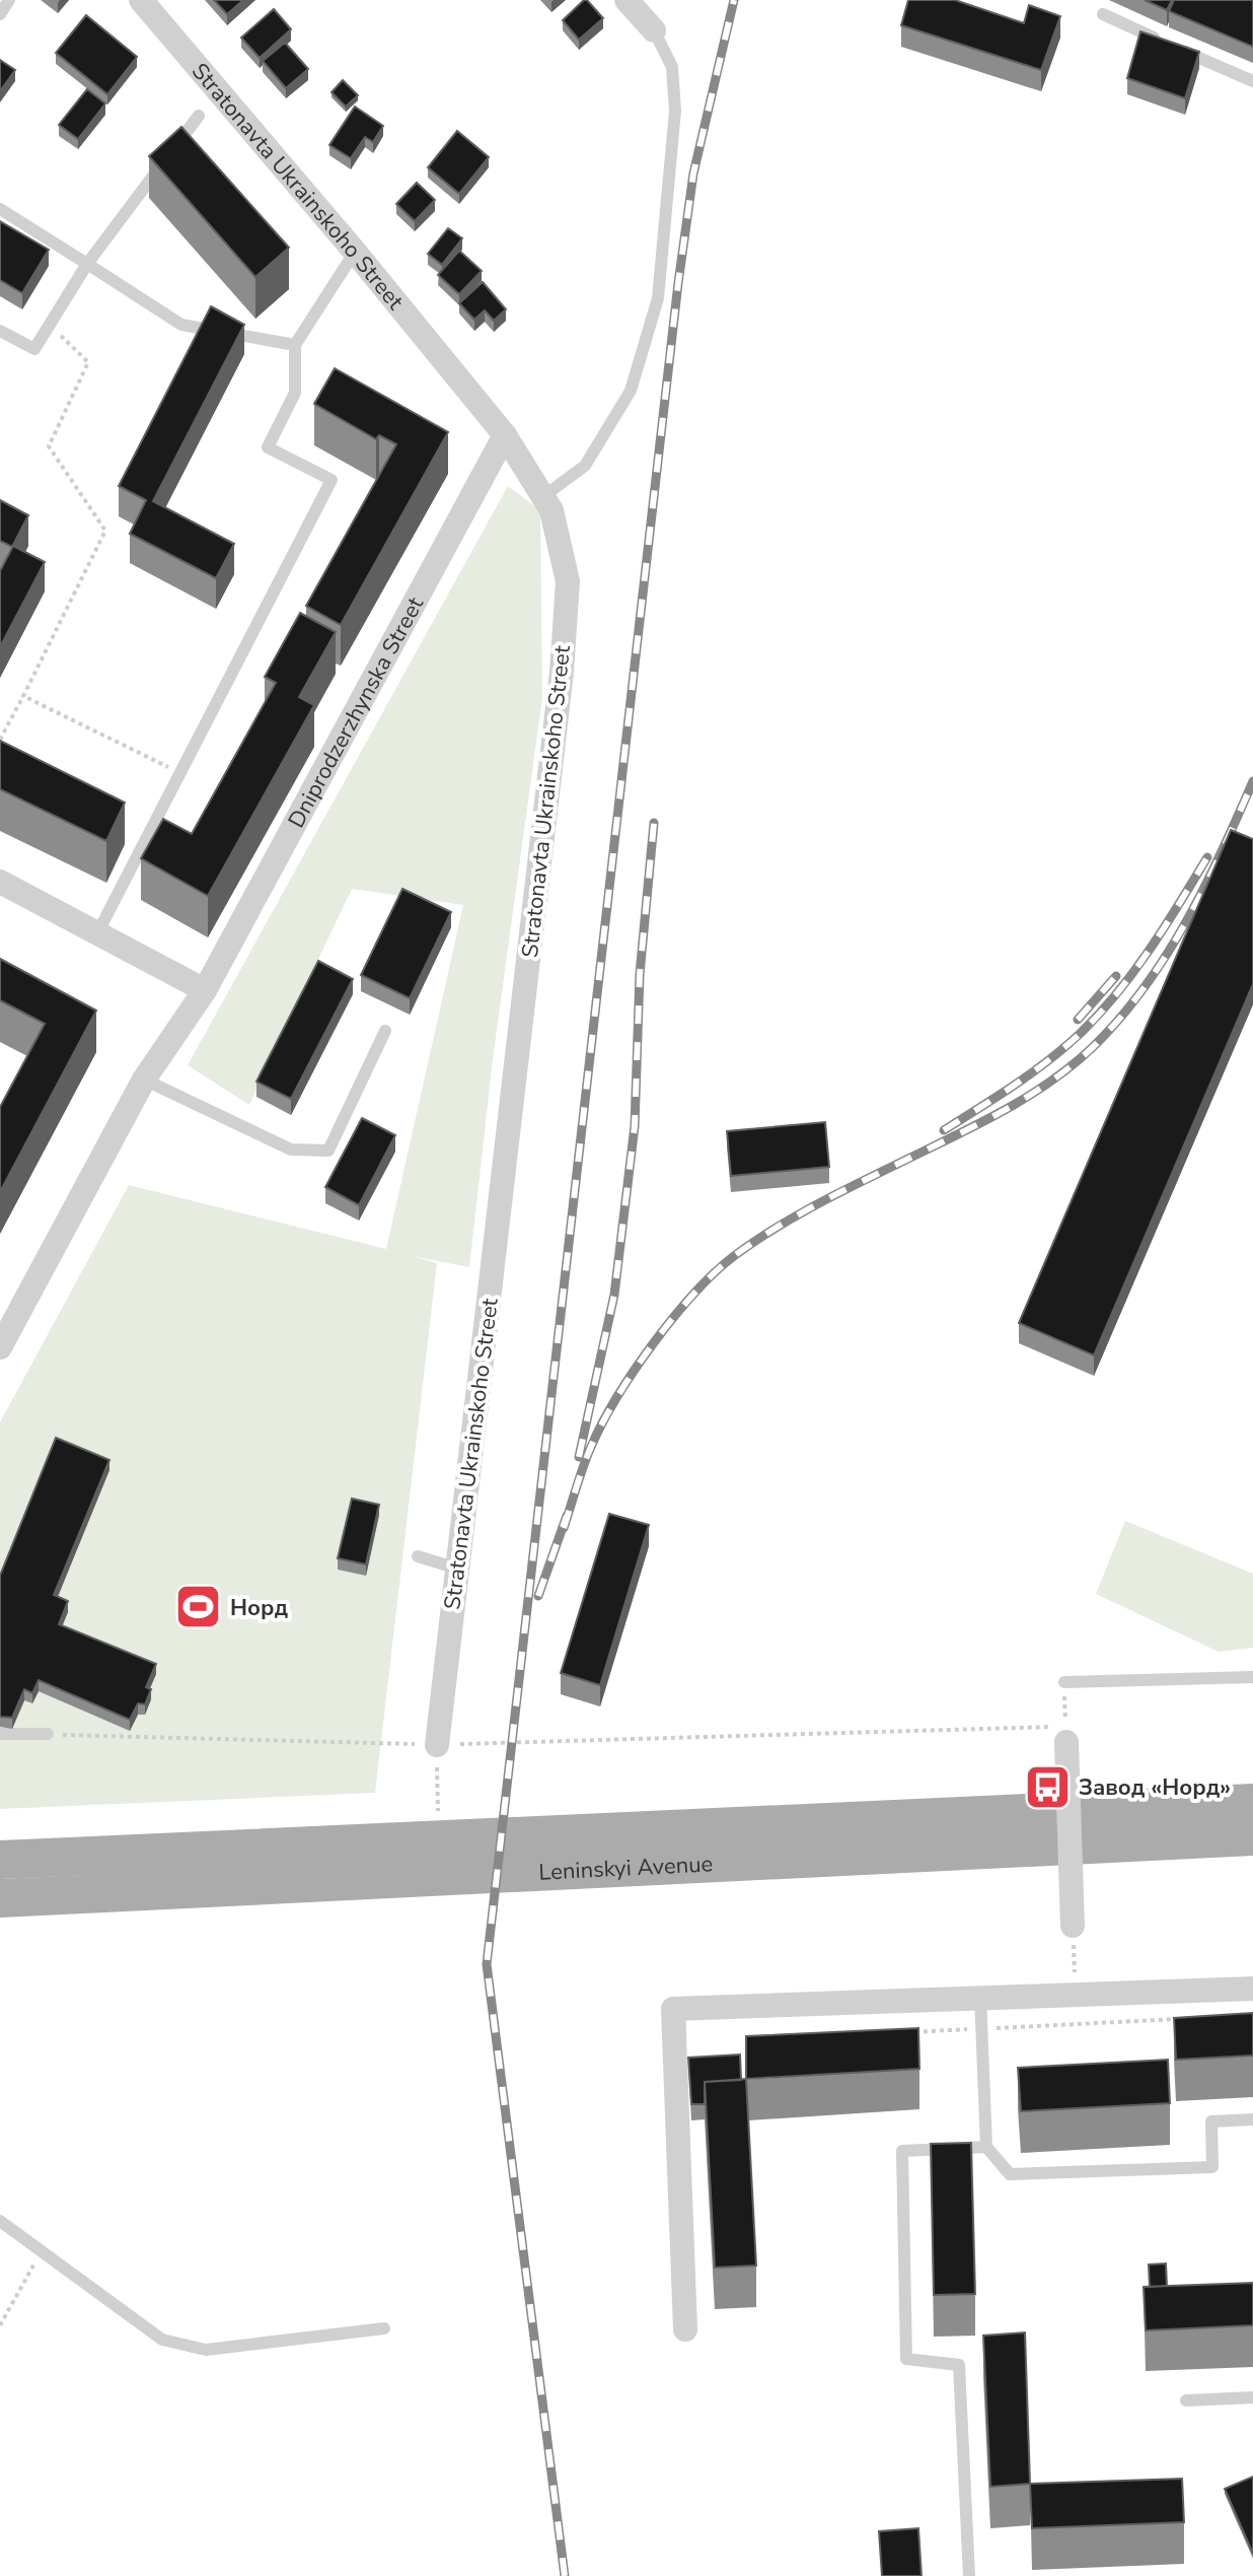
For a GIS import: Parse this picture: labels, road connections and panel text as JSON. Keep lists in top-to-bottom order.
{
  "streets": {
    "main road": ["Leninskyi Avenue"],
    "street": ["Stratonavta Ukrainskoho Street", "Dniprodzerzhynska Street"]
  },
  "crossings": [
    ["Stratonavta Ukrainskoho Street", "Dniprodzerzhynska Street"]
  ],
  "places": {
    "sports": ["Норд"],
    "bus stop": ["Завод «Норд»"]
  }
}
